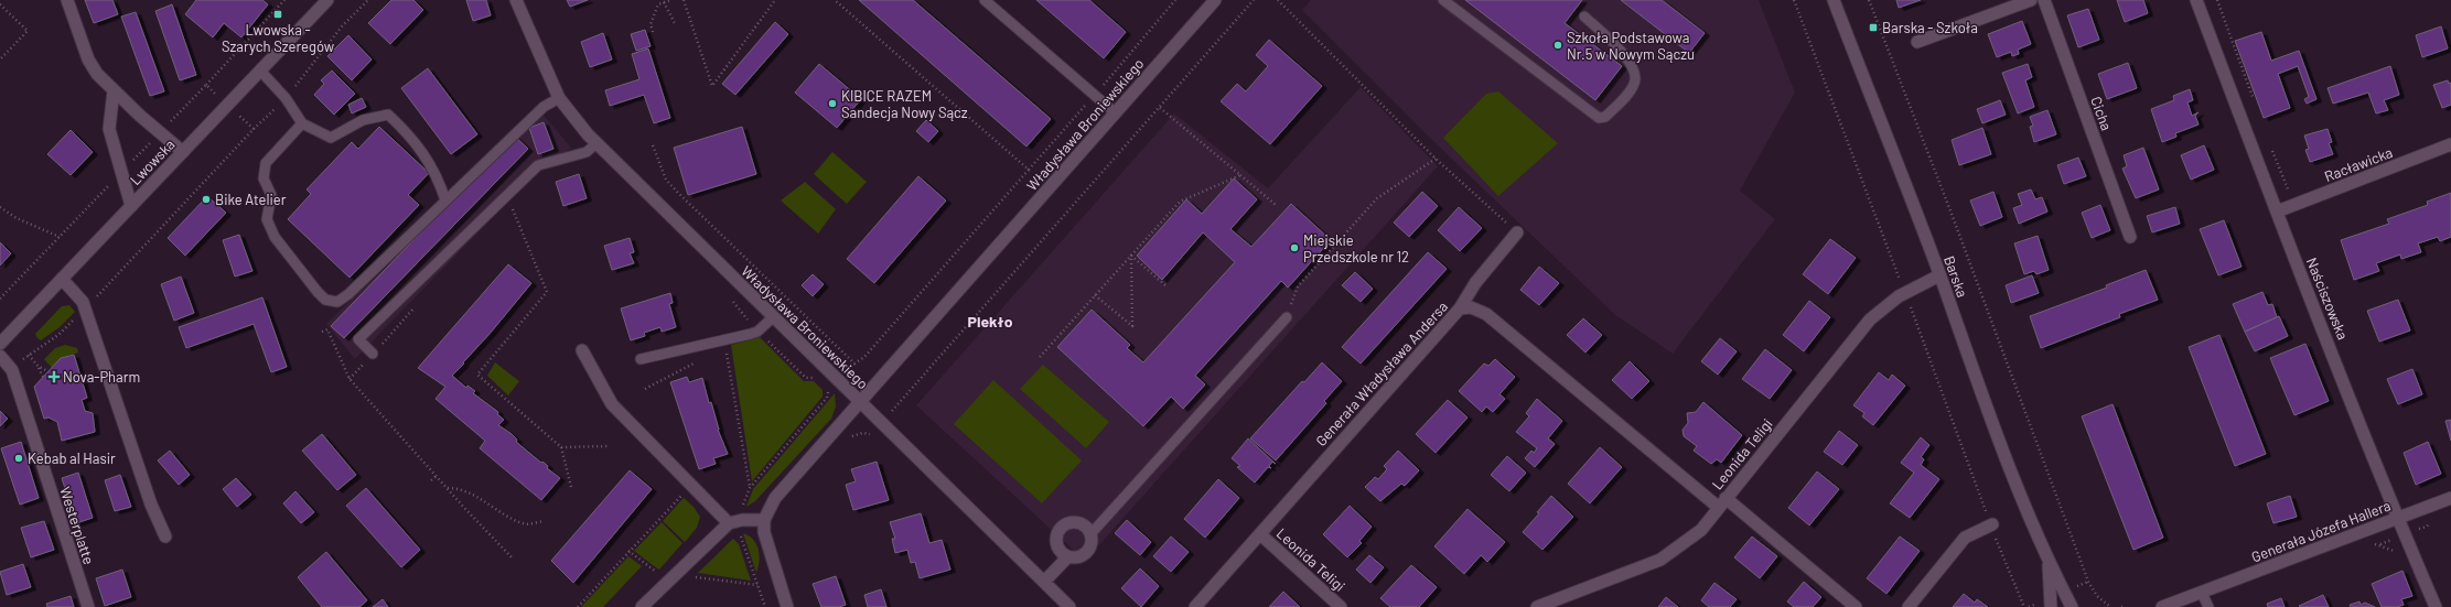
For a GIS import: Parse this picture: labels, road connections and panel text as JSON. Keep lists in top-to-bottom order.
{
  "streets": {
    "street": [
      "Cicha",
      "Władysława Broniewskiego",
      "Lwowska",
      "Racławicka",
      "Barska",
      "Naściszowska",
      "Generała Władysława Andersa",
      "Leonida Teligi",
      "Westerplatte",
      "Generała Józefa Hallera"
    ]
  },
  "crossings": [
    ["Racławicka", "Naściszowska"],
    ["Barska", "Leonida Teligi"],
    ["Naściszowska", "Generała Józefa Hallera"],
    ["Generała Władysława Andersa", "Leonida Teligi"]
  ],
  "districts": ["Piekło"],
  "places": {
    "transit": ["Lwowska - Szarych Szeregów", "Barska - Szkoła"],
    "other": [
      "Szkoła Podstawowa Nr.5 w Nowym Sączu",
      "KIBICE RAZEM Sandecja Nowy Sącz",
      "Bike Atelier",
      "Miejskie Przedszkole nr 12",
      "Kebab al Hasir"
    ],
    "health": ["Nova-Pharm"]
  }
}
